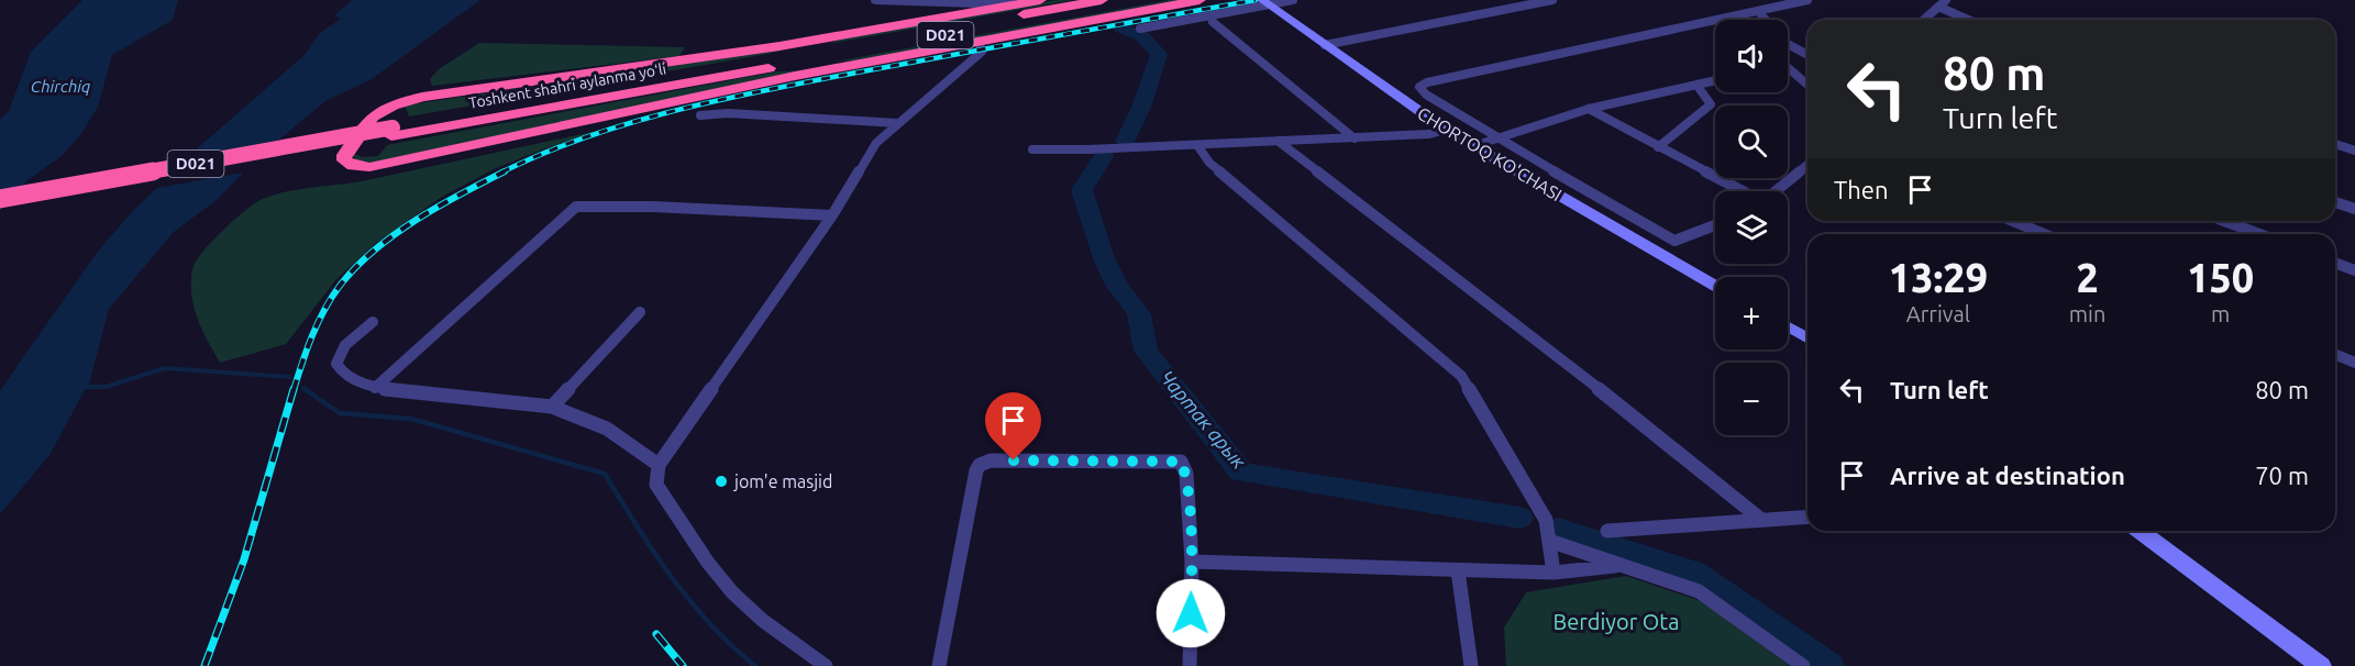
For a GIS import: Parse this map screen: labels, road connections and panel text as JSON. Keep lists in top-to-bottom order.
{
  "streets": {
    "highway": ["D021", "Toshkent shahri aylanma yoʻli"],
    "street": ["CHORTOQ KO'CHASI"]
  },
  "water": ["Chirchiq", "Чартак арык"],
  "parks": ["Berdiyor Ota"],
  "places": ["jom'e masjid"],
  "page": {
    "map_buttons": ["+", "−"],
    "turn": ["80 m", "Turn left"],
    "then": "Then",
    "eta": [
      "13:29",
      "Arrival",
      "2",
      "min",
      "150",
      "m"
    ],
    "list": [
      {
        "name": "Turn left",
        "value": "80 m"
      },
      {
        "name": "Arrive at destination",
        "value": "70 m"
      }
    ]
  }
}
